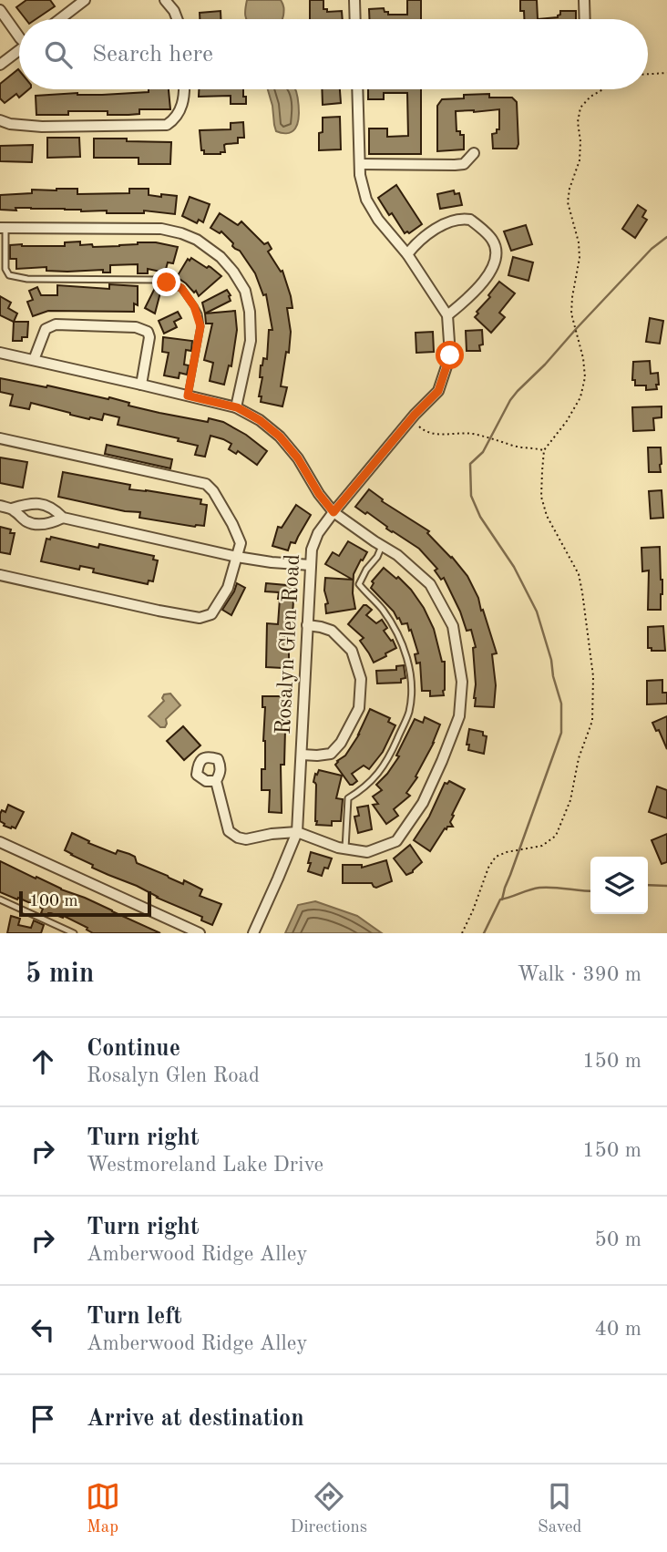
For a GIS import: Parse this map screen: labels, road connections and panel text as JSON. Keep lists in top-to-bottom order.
{
  "streets": {
    "street": ["Rosalyn Glen Road"]
  },
  "scale_bar": "100 m",
  "page": {
    "search": "Search here",
    "scale": "100 m",
    "heading": ["5 min", "Walk · 390 m"],
    "list": [
      ["Continue", "Rosalyn Glen Road", "150 m"],
      ["Turn right", "Westmoreland Lake Drive", "150 m"],
      ["Turn right", "Amberwood Ridge Alley", "50 m"],
      ["Turn left", "Amberwood Ridge Alley", "40 m"],
      "Arrive at destination"
    ],
    "nav": ["Map", "Directions", "Saved"]
  }
}
